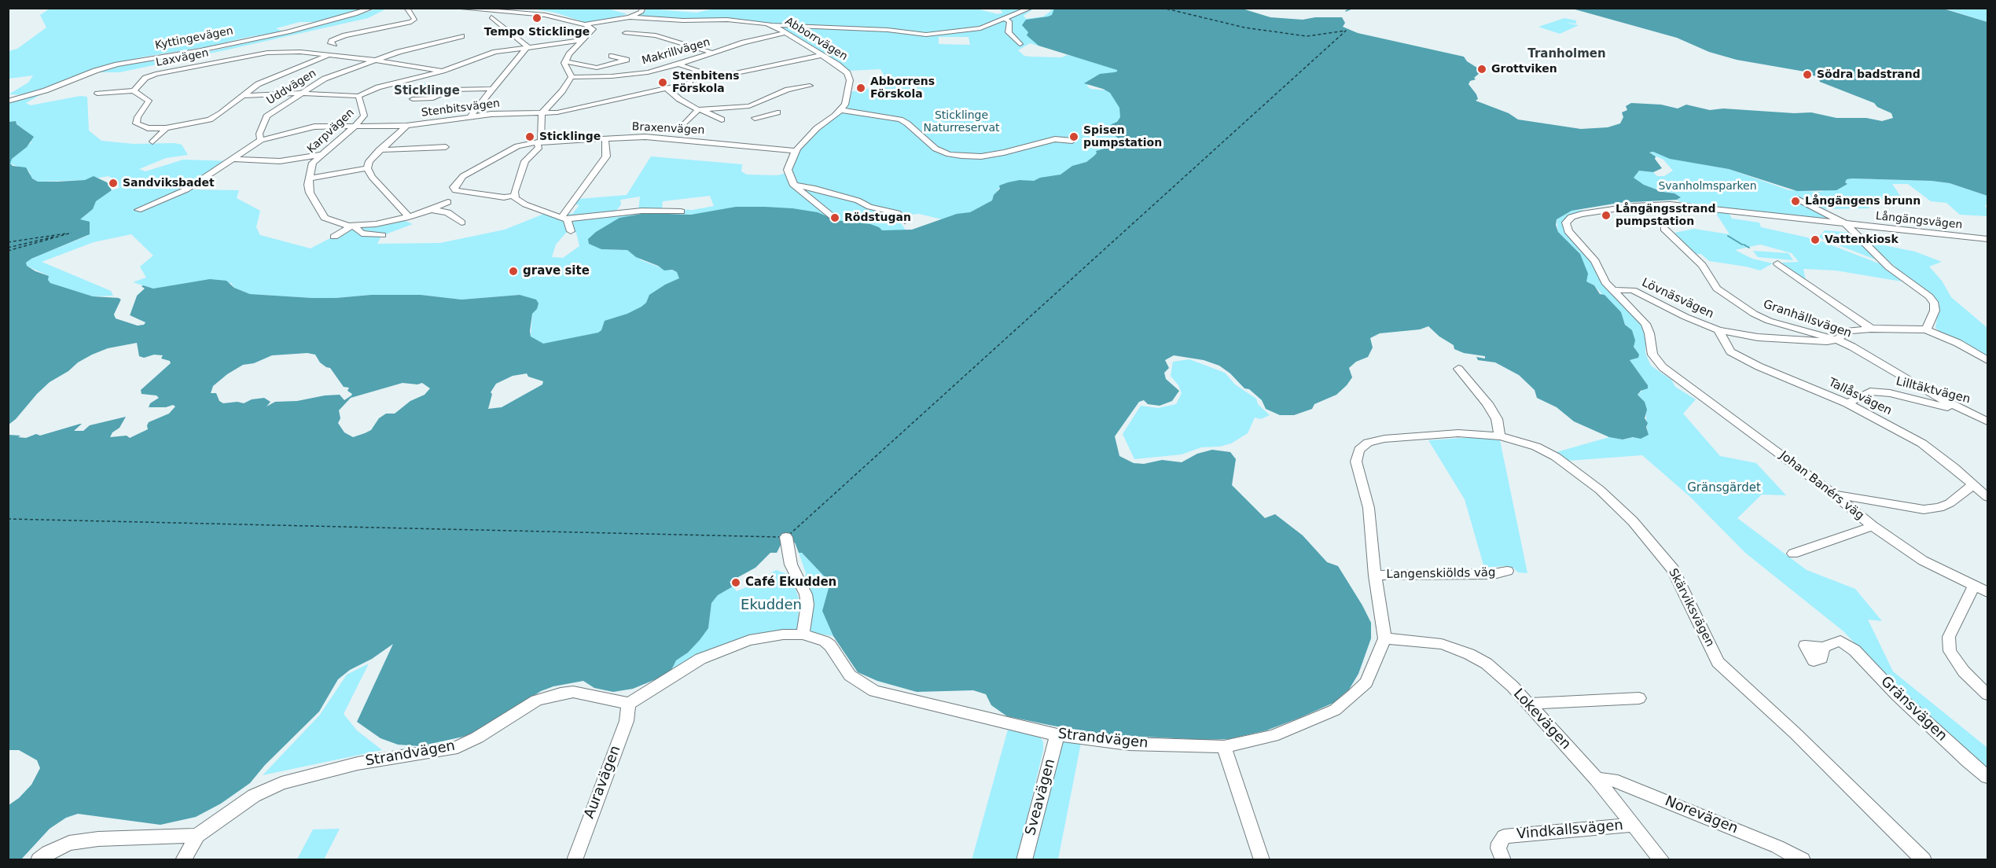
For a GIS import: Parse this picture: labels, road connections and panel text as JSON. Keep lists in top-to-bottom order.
{
  "streets": {
    "street": [
      "Kyttingevägen",
      "Abborrvägen",
      "Makrillvägen",
      "Laxvägen",
      "Uddvägen",
      "Stenbitsvägen",
      "Braxenvägen",
      "Karpvägen",
      "Långängsvägen",
      "Lövnäsvägen",
      "Granhällsvägen",
      "Lilltäktvägen",
      "Tallåsvägen",
      "Johan Banérs väg",
      "Langenskiölds väg",
      "Skärviksvägen",
      "Gränsvägen",
      "Lokevägen",
      "Strandvägen",
      "Auravägen",
      "Sveavägen",
      "Norevägen",
      "Vindkallsvägen"
    ]
  },
  "crossings": [
    ["Abborrvägen", "Makrillvägen"],
    ["Laxvägen", "Uddvägen"],
    ["Laxvägen", "Karpvägen"],
    ["Uddvägen", "Stenbitsvägen"],
    ["Stenbitsvägen", "Karpvägen"],
    ["Långängsvägen", "Lövnäsvägen"],
    ["Långängsvägen", "Johan Banérs väg"],
    ["Lövnäsvägen", "Granhällsvägen"],
    ["Lövnäsvägen", "Tallåsvägen"],
    ["Lövnäsvägen", "Johan Banérs väg"],
    ["Granhällsvägen", "Lilltäktvägen"],
    ["Lilltäktvägen", "Tallåsvägen"],
    ["Langenskiölds väg", "Skärviksvägen"],
    ["Skärviksvägen", "Lokevägen"],
    ["Skärviksvägen", "Strandvägen"],
    ["Lokevägen", "Strandvägen"],
    ["Lokevägen", "Norevägen"],
    ["Lokevägen", "Vindkallsvägen"],
    ["Strandvägen", "Auravägen"],
    ["Strandvägen", "Sveavägen"]
  ],
  "districts": ["Tranholmen", "Sticklinge"],
  "parks": [
    "Sticklinge Naturreservat",
    "Svanholmsparken",
    "Gränsgärdet",
    "Ekudden"
  ],
  "places": [
    "Tempo Sticklinge",
    "Grottviken",
    "Södra badstrand",
    "Stenbitens Förskola",
    "Abborrens Förskola",
    "Sticklinge",
    "Spisen pumpstation",
    "Sandviksbadet",
    "Långängens brunn",
    "Långängsstrand pumpstation",
    "Rödstugan",
    "Vattenkiosk",
    "grave site",
    "Café Ekudden"
  ]
}
